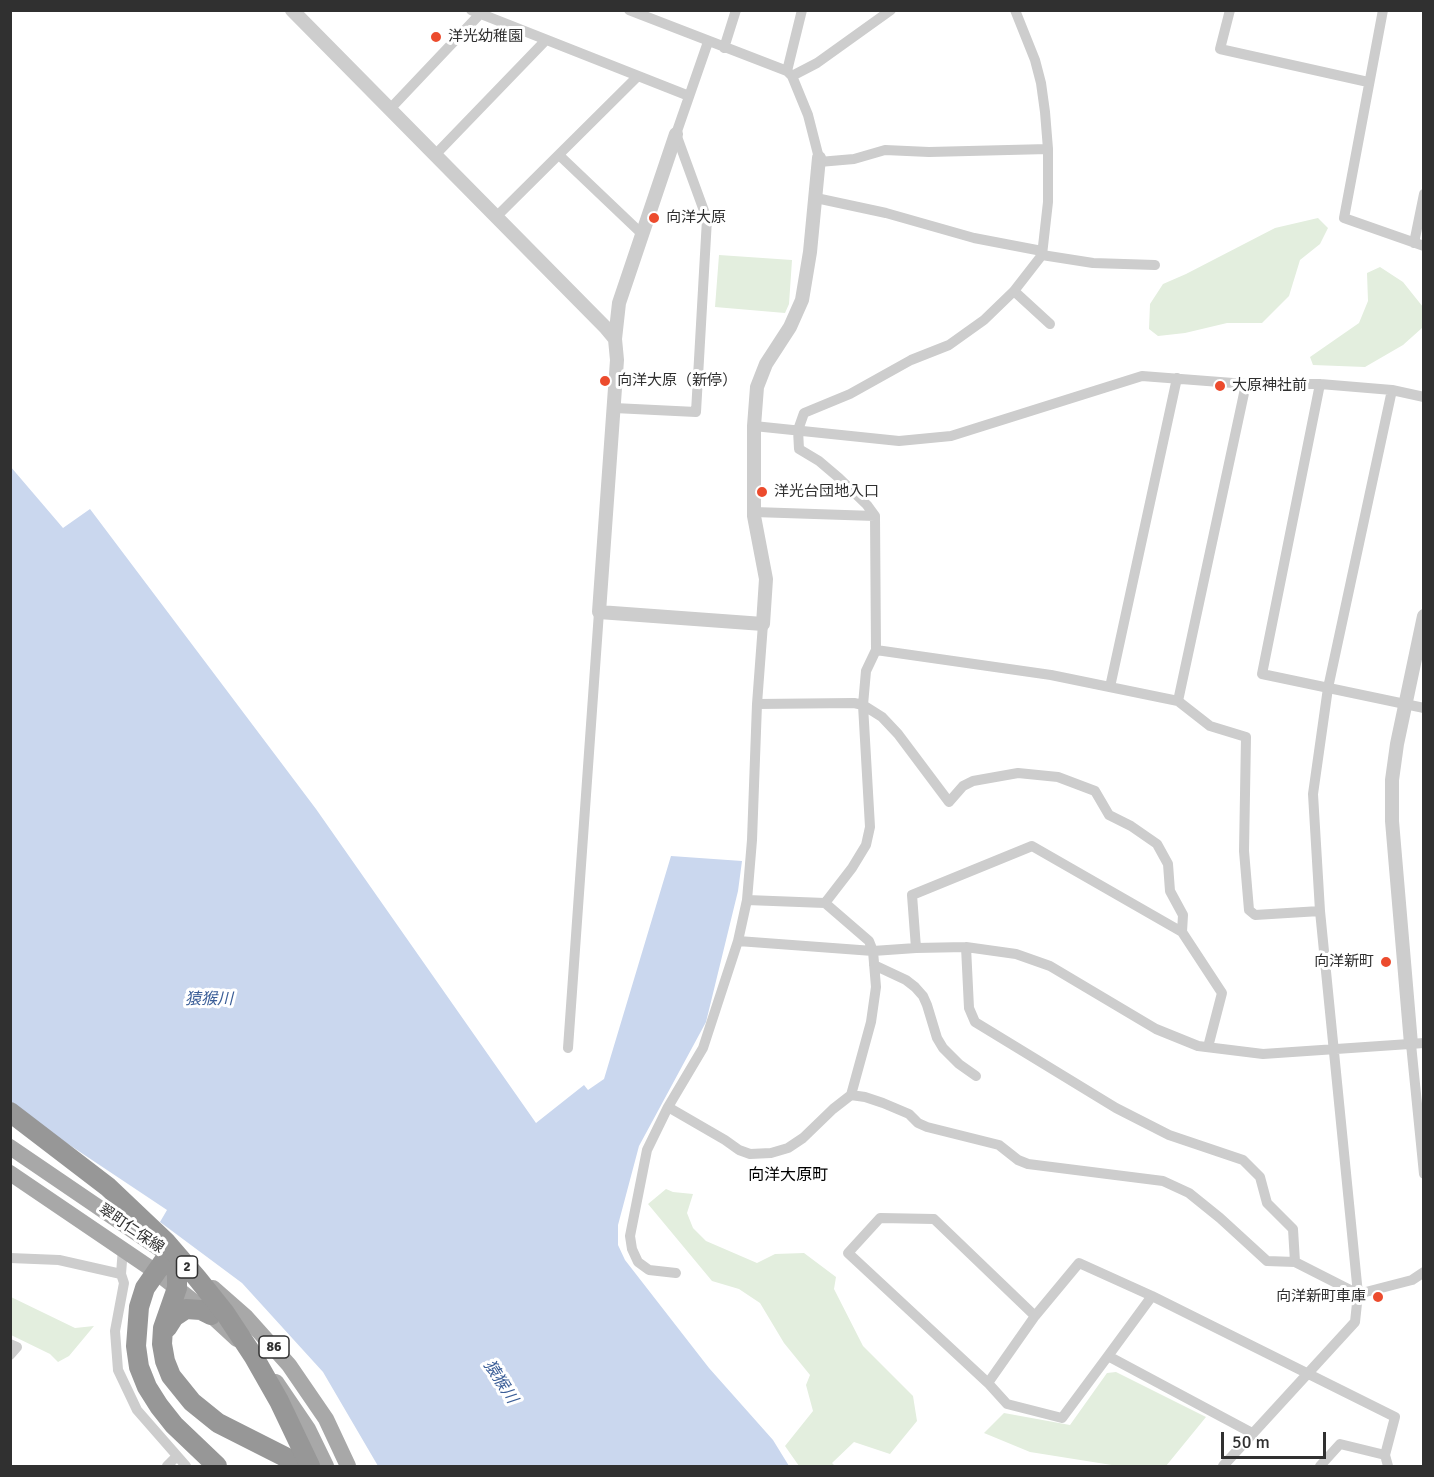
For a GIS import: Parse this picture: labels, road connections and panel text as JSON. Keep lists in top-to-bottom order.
{
  "streets": {
    "highway": ["2"],
    "main road": ["翠町仁保線", "86"]
  },
  "districts": ["向洋大原町"],
  "water": ["猿猴川"],
  "places": [
    "洋光幼稚園",
    "向洋大原",
    "向洋大原（新停）",
    "大原神社前",
    "洋光台団地入口",
    "向洋新町",
    "向洋新町車庫"
  ],
  "scale_bar": "50 m"
}
